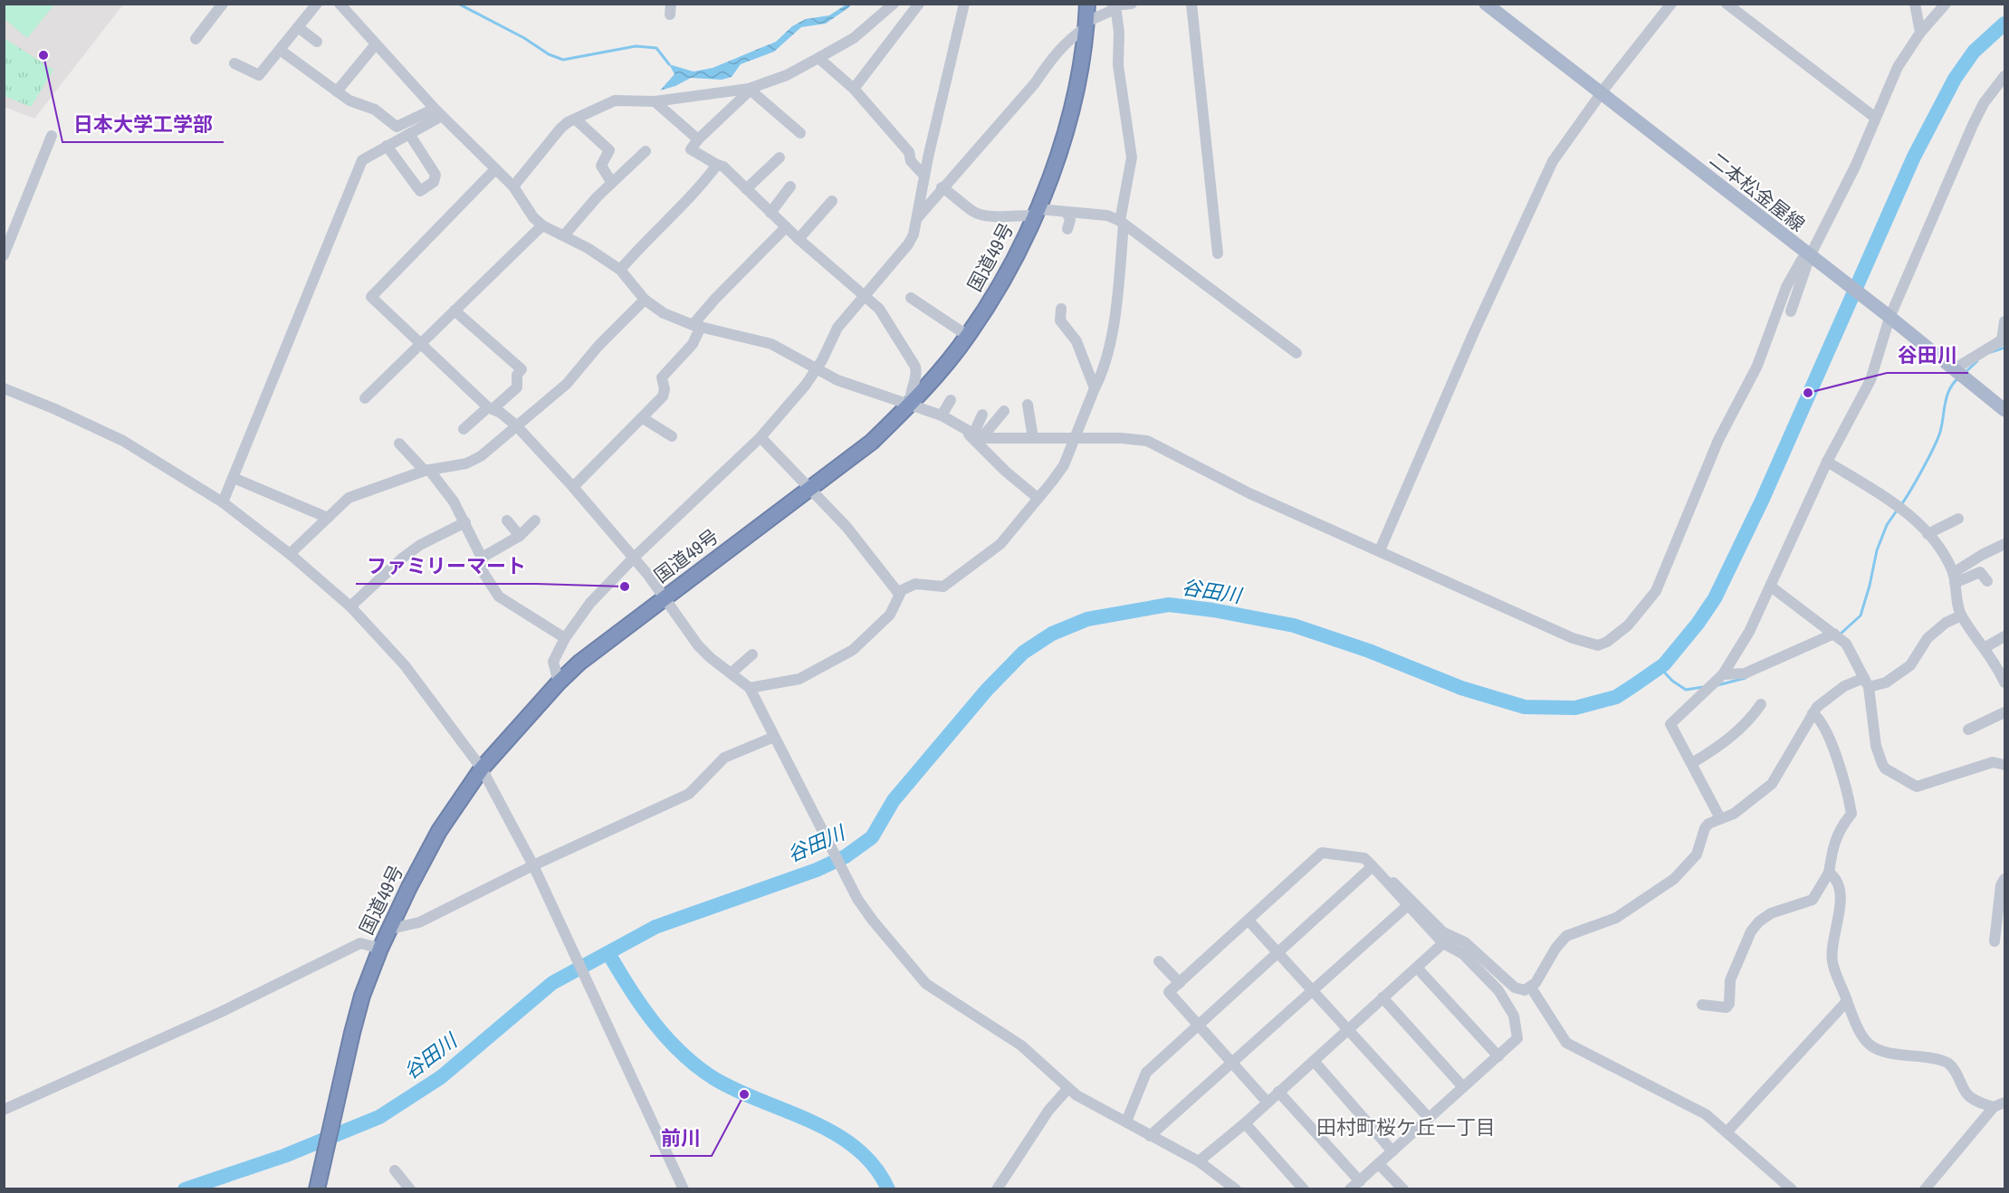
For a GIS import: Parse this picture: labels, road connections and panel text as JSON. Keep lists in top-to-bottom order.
{
  "streets": {
    "highway": ["国道49号"],
    "main road": ["二本松金屋線"]
  },
  "districts": ["田村町桜ケ丘一丁目"],
  "water": ["谷田川"],
  "places": [
    "日本大学工学部",
    "谷田川",
    "ファミリーマート",
    "前川"
  ]
}
